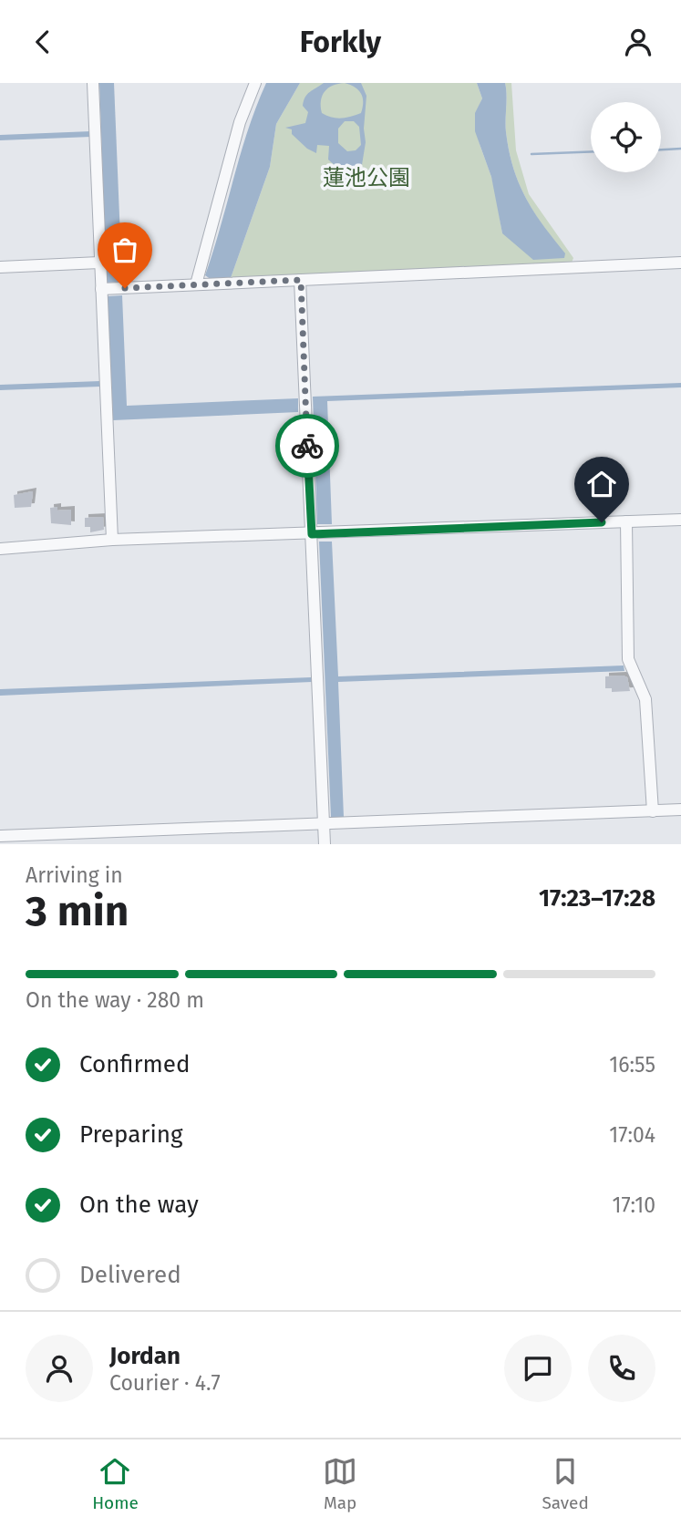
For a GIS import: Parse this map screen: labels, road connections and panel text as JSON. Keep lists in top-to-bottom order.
{
  "parks": ["蓮池公園"],
  "page": {
    "header": "Forkly",
    "heading": ["3 min", "Arriving in", "17:23–17:28"],
    "panel": ["Jordan", "Courier · 4.7"],
    "bar": "On the way · 280 m",
    "list": [
      ["Confirmed", "16:55"],
      ["Preparing", "17:04"],
      ["On the way", "17:10"],
      "Delivered"
    ],
    "tabs": ["Home", "Map", "Saved"]
  }
}
